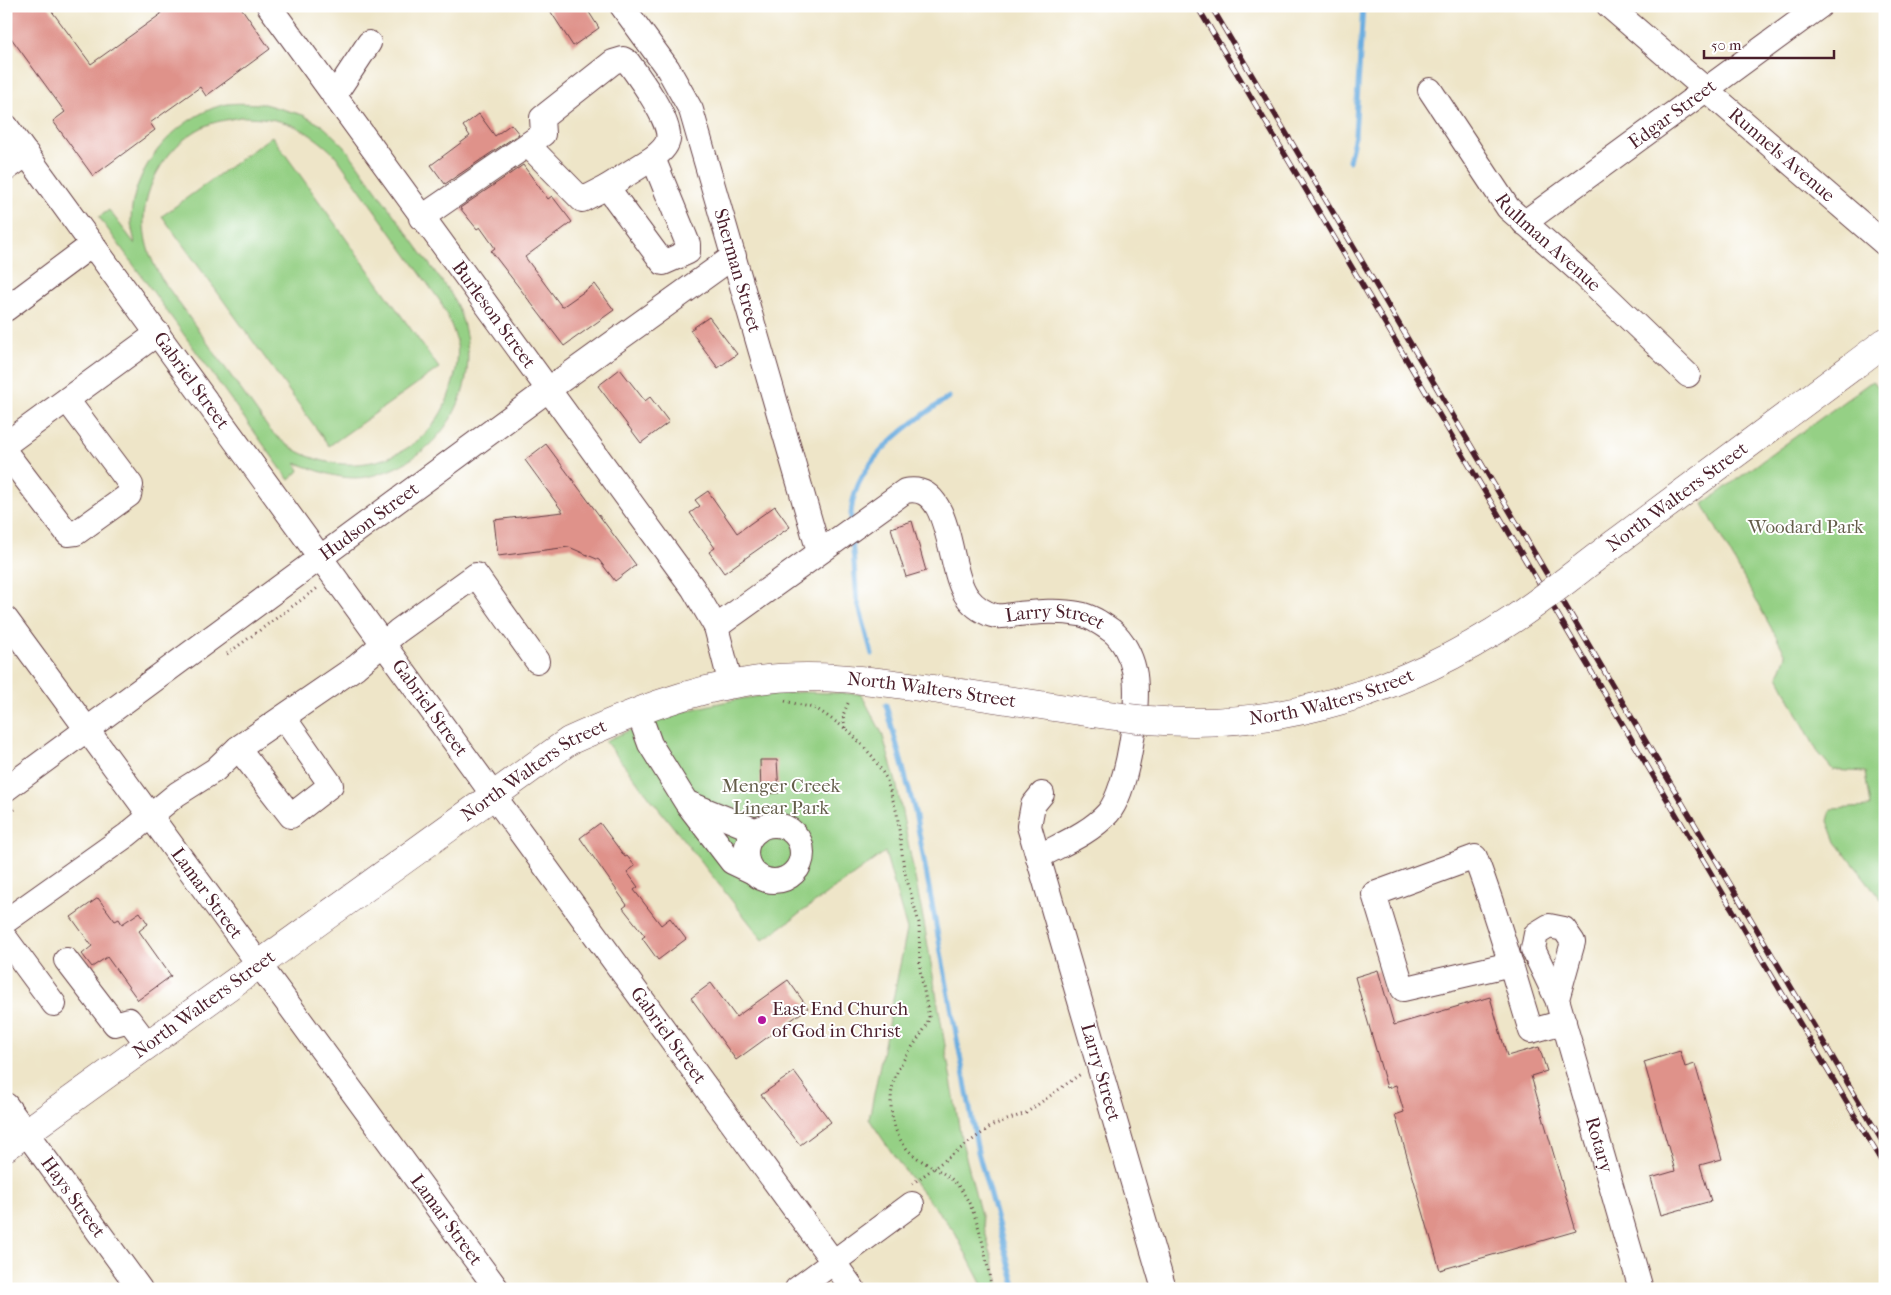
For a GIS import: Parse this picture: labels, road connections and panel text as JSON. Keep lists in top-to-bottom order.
{
  "streets": {
    "main road": ["North Walters Street"],
    "street": [
      "Edgar Street",
      "Runnels Avenue",
      "Rullman Avenue",
      "Sherman Street",
      "Burleson Street",
      "Gabriel Street",
      "Hudson Street",
      "Larry Street",
      "Lamar Street",
      "Rotary",
      "Hays Street"
    ]
  },
  "crossings": [
    ["Edgar Street", "Runnels Avenue"],
    ["Edgar Street", "Rullman Avenue"],
    ["Sherman Street", "Hudson Street"],
    ["Sherman Street", "Larry Street"],
    ["Burleson Street", "North Walters Street"],
    ["Burleson Street", "Hudson Street"],
    ["Gabriel Street", "North Walters Street"],
    ["Gabriel Street", "Hudson Street"],
    ["North Walters Street", "Lamar Street"],
    ["North Walters Street", "Hays Street"],
    ["Hudson Street", "Lamar Street"]
  ],
  "parks": ["Woodard Park", "Menger Creek Linear Park"],
  "places": ["East End Church of God in Christ"],
  "scale_bar": "50 m"
}
